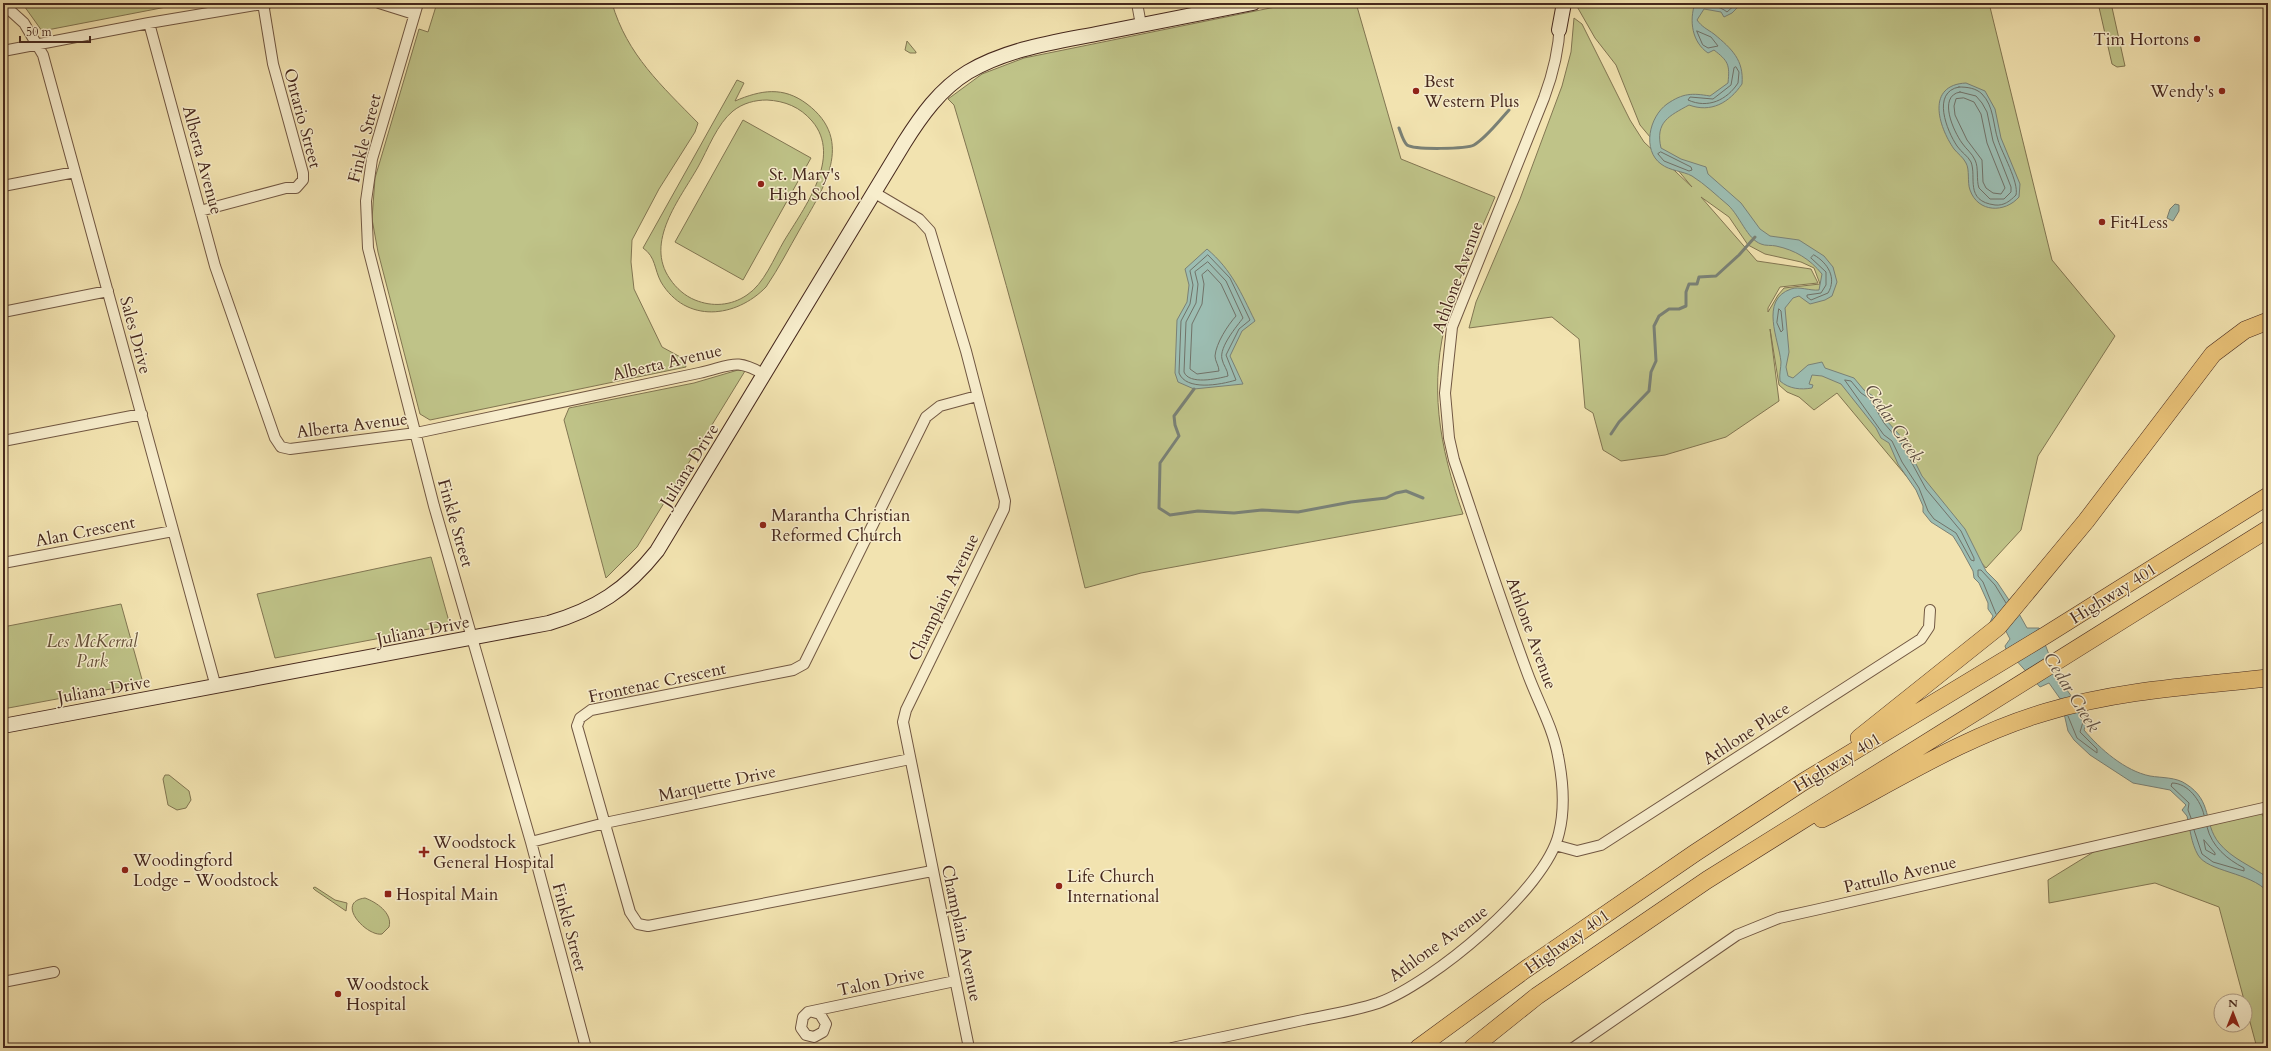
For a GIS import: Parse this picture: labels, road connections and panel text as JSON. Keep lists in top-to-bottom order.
{
  "streets": {
    "highway": ["Highway 401"],
    "street": [
      "Ontario Street",
      "Finkle Street",
      "Alberta Avenue",
      "Athlone Avenue",
      "Sales Drive",
      "Juliana Drive",
      "Alan Crescent",
      "Champlain Avenue",
      "Frontenac Crescent",
      "Athlone Place",
      "Marquette Drive",
      "Pattullo Avenue",
      "Talon Drive"
    ]
  },
  "crossings": [
    ["Ontario Street", "Alberta Avenue"],
    ["Finkle Street", "Alberta Avenue"],
    ["Finkle Street", "Juliana Drive"],
    ["Finkle Street", "Marquette Drive"],
    ["Alberta Avenue", "Juliana Drive"],
    ["Athlone Avenue", "Athlone Place"],
    ["Sales Drive", "Juliana Drive"],
    ["Sales Drive", "Alan Crescent"],
    ["Juliana Drive", "Champlain Avenue"],
    ["Champlain Avenue", "Frontenac Crescent"],
    ["Champlain Avenue", "Marquette Drive"],
    ["Champlain Avenue", "Talon Drive"],
    ["Frontenac Crescent", "Marquette Drive"]
  ],
  "water": ["Cedar Creek"],
  "parks": ["Les McKerral Park"],
  "places": {
    "other": [
      "Tim Hortons",
      "Best Western Plus",
      "Wendy's",
      "St. Mary's High School",
      "Fit4Less",
      "Marantha Christian Reformed Church",
      "Woodingford Lodge - Woodstock",
      "Life Church International",
      "Woodstock Hospital"
    ],
    "health": ["Woodstock General Hospital"],
    "transit": ["Hospital Main"]
  },
  "scale_bar": "50 m",
  "north": "top"
}
